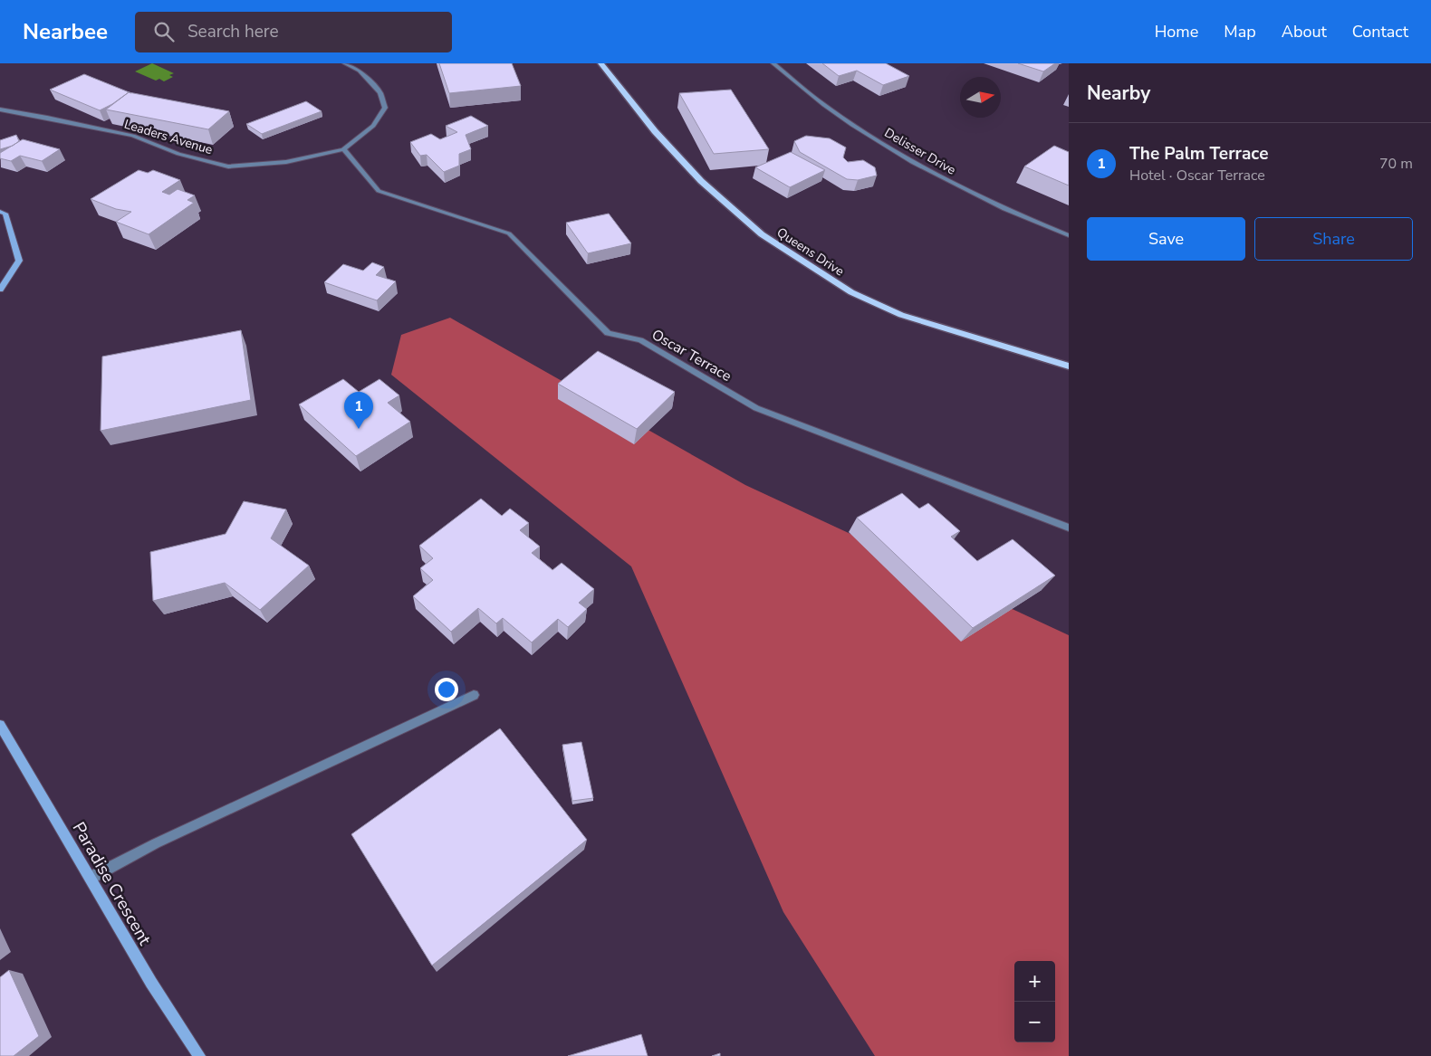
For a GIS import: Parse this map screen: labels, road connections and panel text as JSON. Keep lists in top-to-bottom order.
{
  "streets": {
    "main road": ["Queens Drive"],
    "street": [
      "Leaders Avenue",
      "Delisser Drive",
      "Oscar Terrace",
      "Paradise Crescent"
    ]
  },
  "crossings": [
    ["Leaders Avenue", "Oscar Terrace"]
  ],
  "north": "right",
  "page": {
    "header": "Nearbee",
    "search": "Search here",
    "nav": [
      "Home",
      "Map",
      "About",
      "Contact"
    ],
    "heading": "Nearby",
    "list": [
      {
        "mark": "1",
        "name": "The Palm Terrace",
        "note": "Hotel · Oscar Terrace",
        "value": "70 m"
      }
    ],
    "buttons": ["Save", "Share"],
    "pins": "1",
    "map_buttons": ["+", "−"]
  }
}
